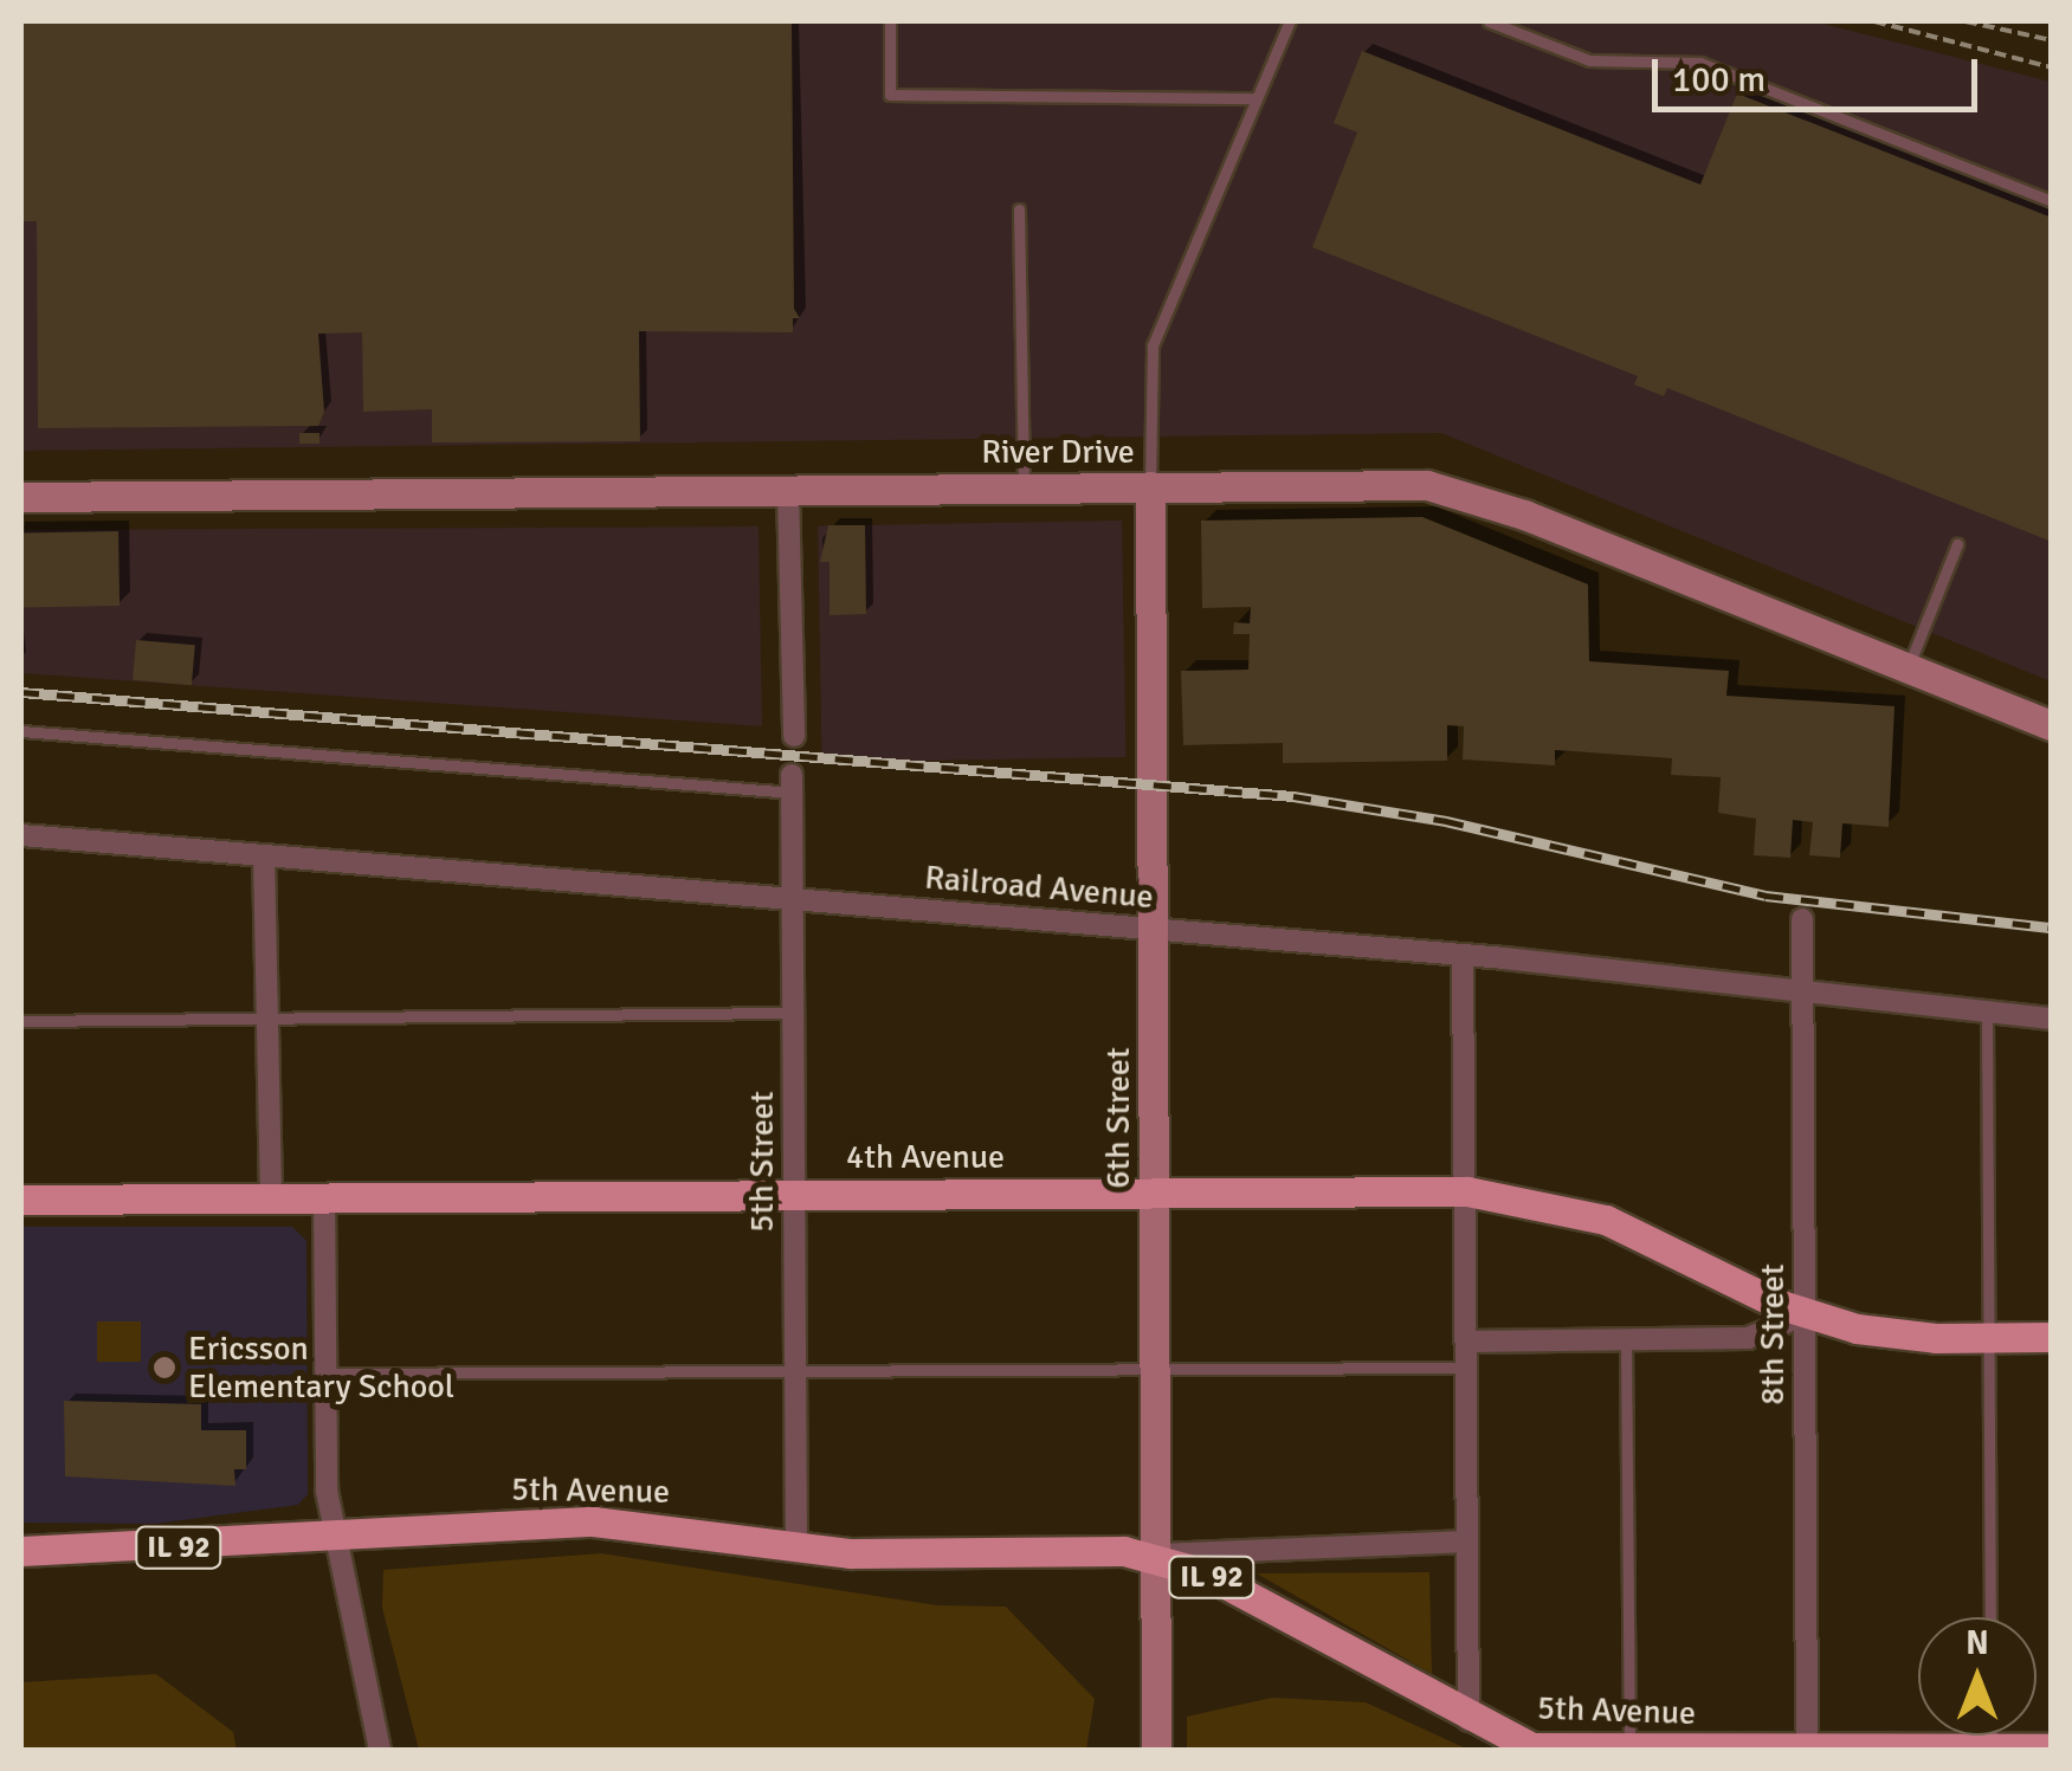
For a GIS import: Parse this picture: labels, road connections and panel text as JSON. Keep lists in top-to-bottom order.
{
  "streets": {
    "main road": [
      "River Drive",
      "6th Street",
      "4th Avenue",
      "5th Avenue",
      "IL 92"
    ],
    "street": ["Railroad Avenue", "5th Street", "8th Street"]
  },
  "crossings": [
    ["River Drive", "6th Street"],
    ["Railroad Avenue", "6th Street"],
    ["Railroad Avenue", "5th Street"],
    ["Railroad Avenue", "8th Street"],
    ["6th Street", "4th Avenue"],
    ["6th Street", "5th Avenue"],
    ["4th Avenue", "5th Street"],
    ["4th Avenue", "8th Street"],
    ["5th Street", "5th Avenue"],
    ["8th Street", "5th Avenue"]
  ],
  "places": ["Ericsson Elementary School"],
  "scale_bar": "100 m",
  "north": "top"
}
